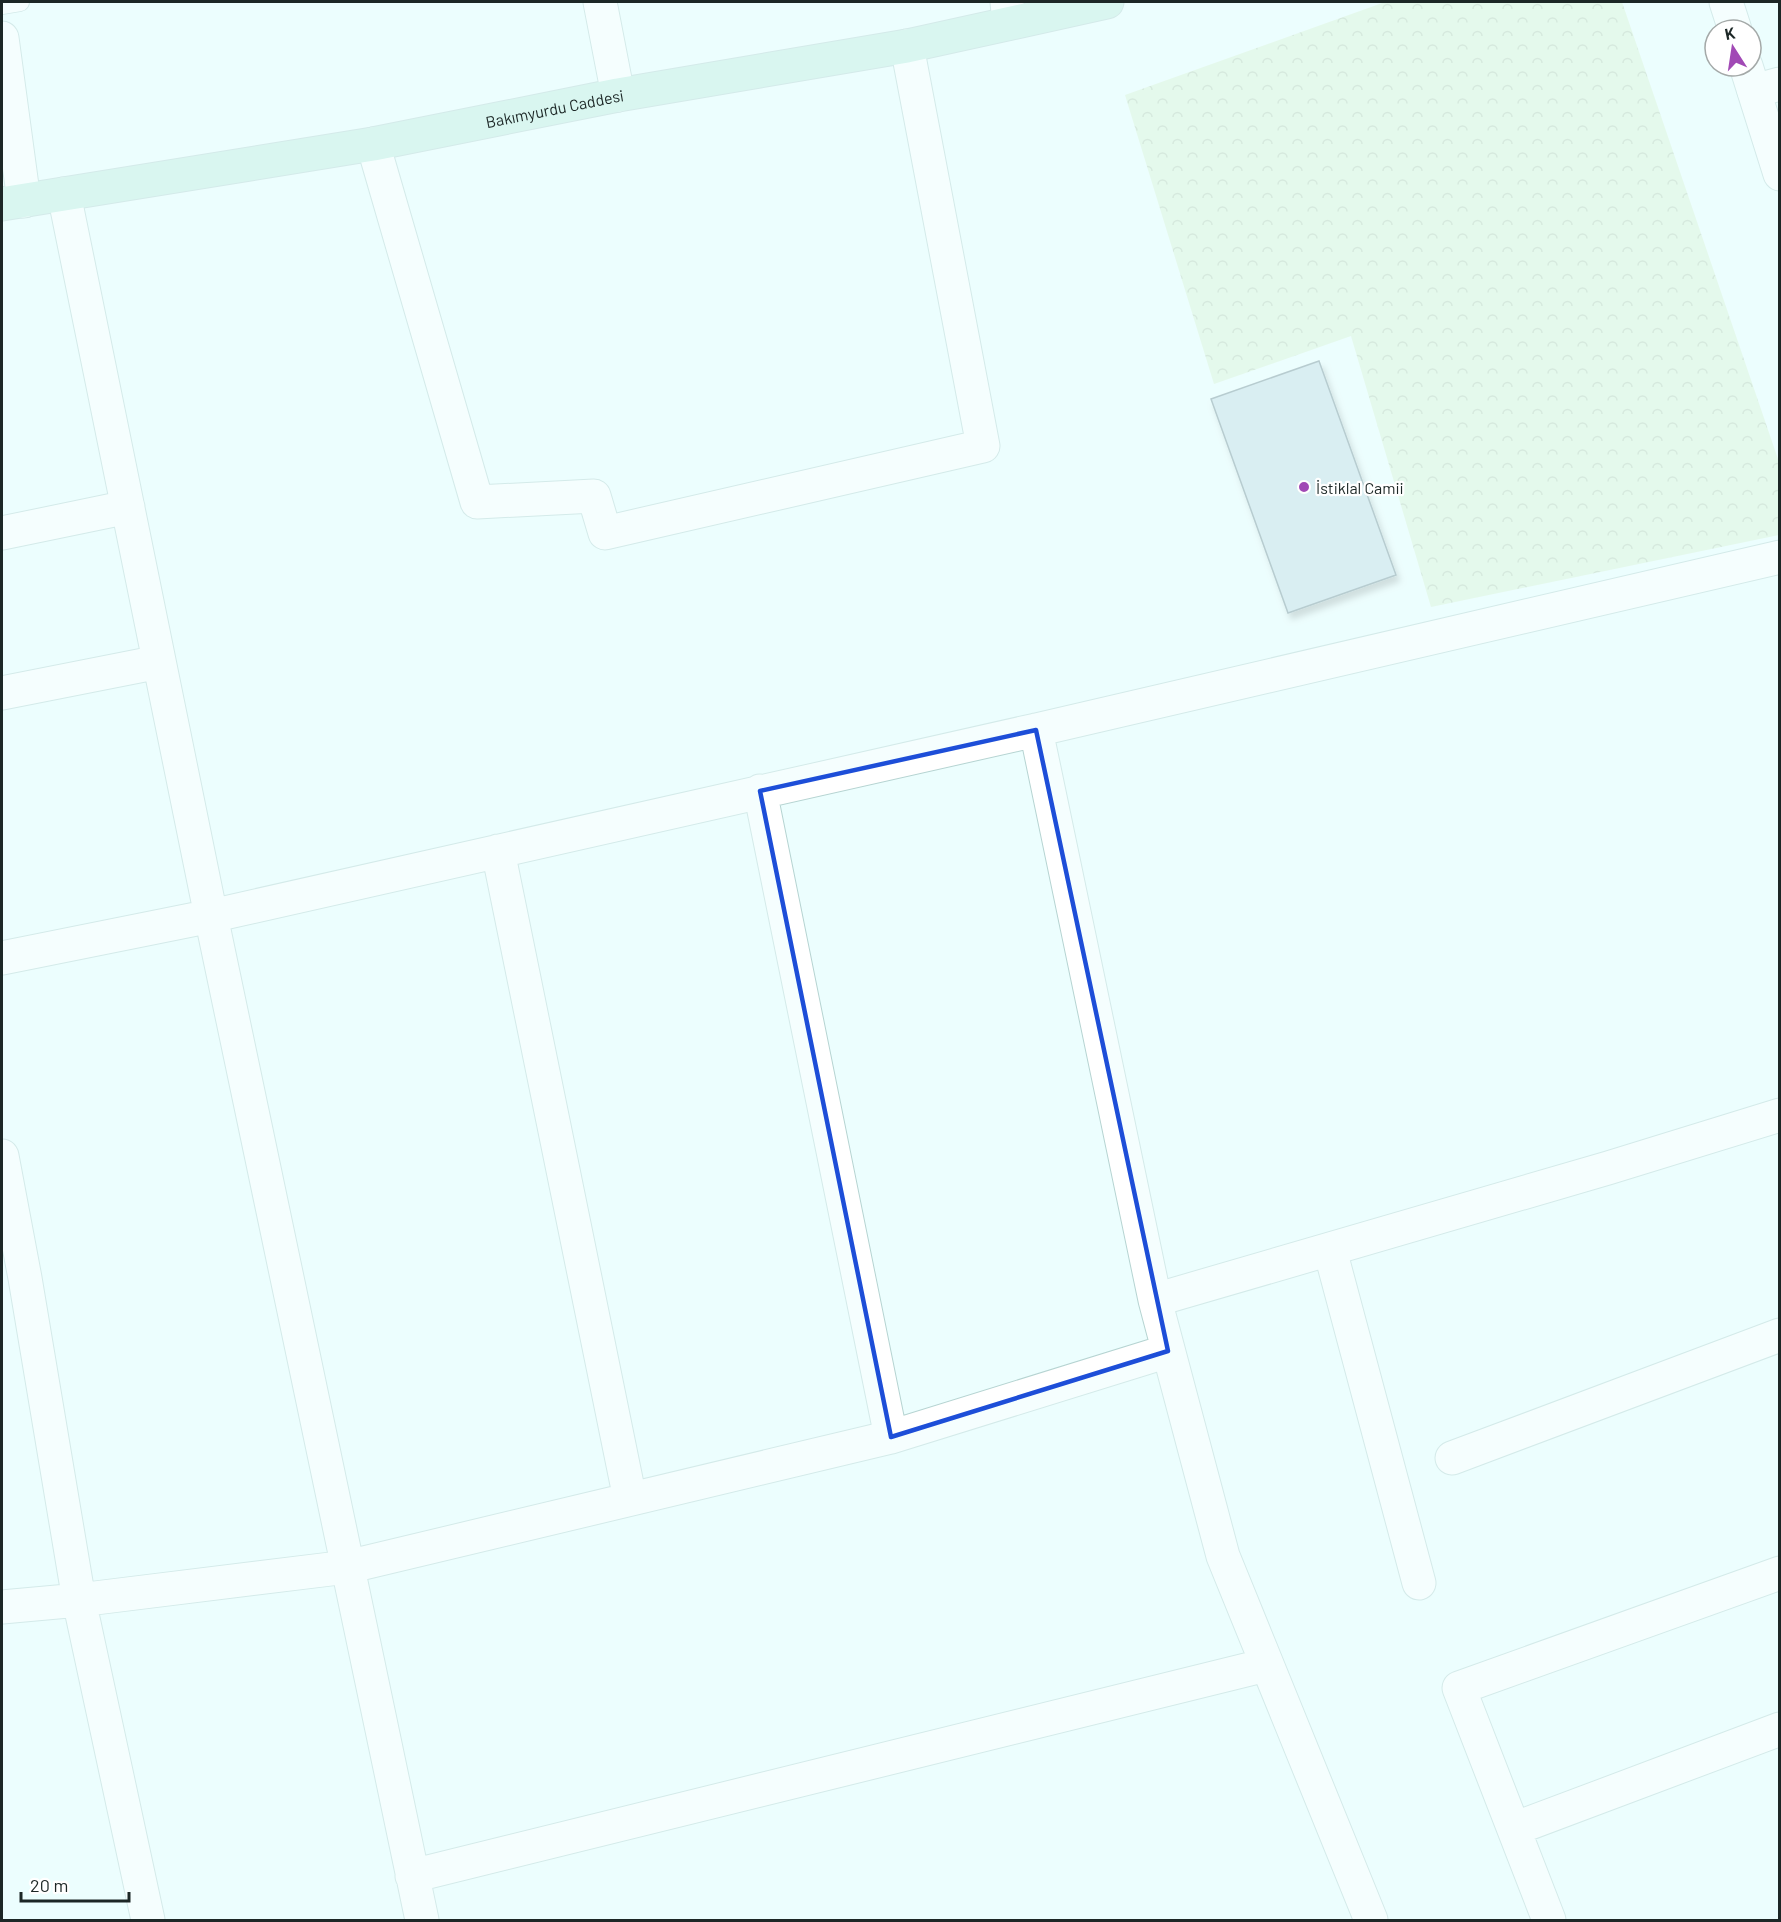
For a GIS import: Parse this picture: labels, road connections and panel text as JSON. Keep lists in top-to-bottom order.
{
  "streets": {
    "main road": ["Bakımyurdu Caddesi"]
  },
  "places": ["İstiklal Camii"],
  "scale_bar": "20 m",
  "north": "top"
}
